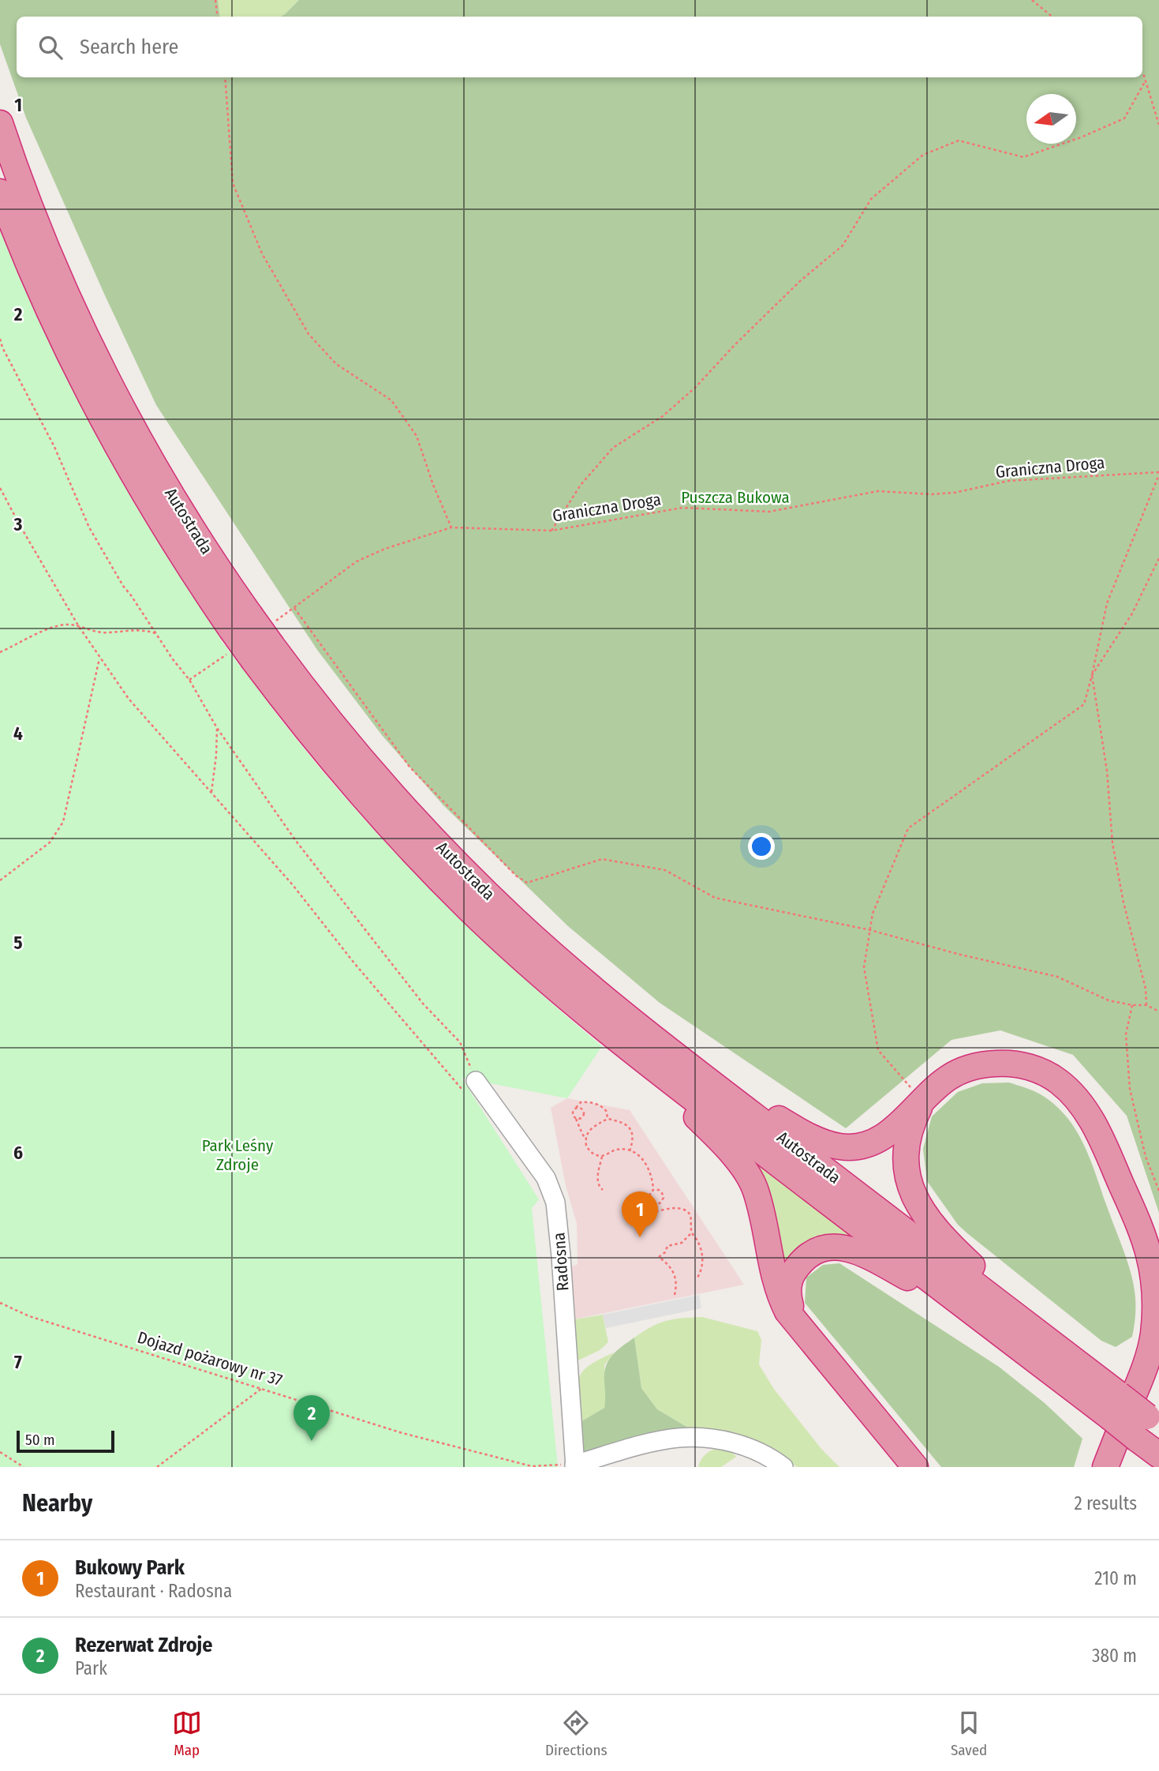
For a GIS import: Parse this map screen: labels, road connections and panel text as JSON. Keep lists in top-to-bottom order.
{
  "streets": {
    "highway": ["Autostrada"],
    "street": ["Radosna"],
    "path": ["Graniczna Droga", "Dojazd pożarowy nr 37"]
  },
  "crossings": [
    ["Radosna", "Dojazd pożarowy nr 37"]
  ],
  "parks": ["Puszcza Bukowa", "Park Leśny Zdroje"],
  "scale_bar": "50 m",
  "north": "left",
  "page": {
    "search": "Search here",
    "pins": ["1", "2"],
    "scale": "50 m",
    "heading": ["Nearby", "2 results"],
    "list": [
      {
        "mark": "1",
        "name": "Bukowy Park",
        "note": "Restaurant · Radosna",
        "value": "210 m"
      },
      {
        "mark": "2",
        "name": "Rezerwat Zdroje",
        "note": "Park",
        "value": "380 m"
      }
    ],
    "nav": ["Map", "Directions", "Saved"]
  },
  "grid": {
    "rows": [
      "1",
      "2",
      "3",
      "4",
      "5",
      "6",
      "7"
    ]
  }
}
